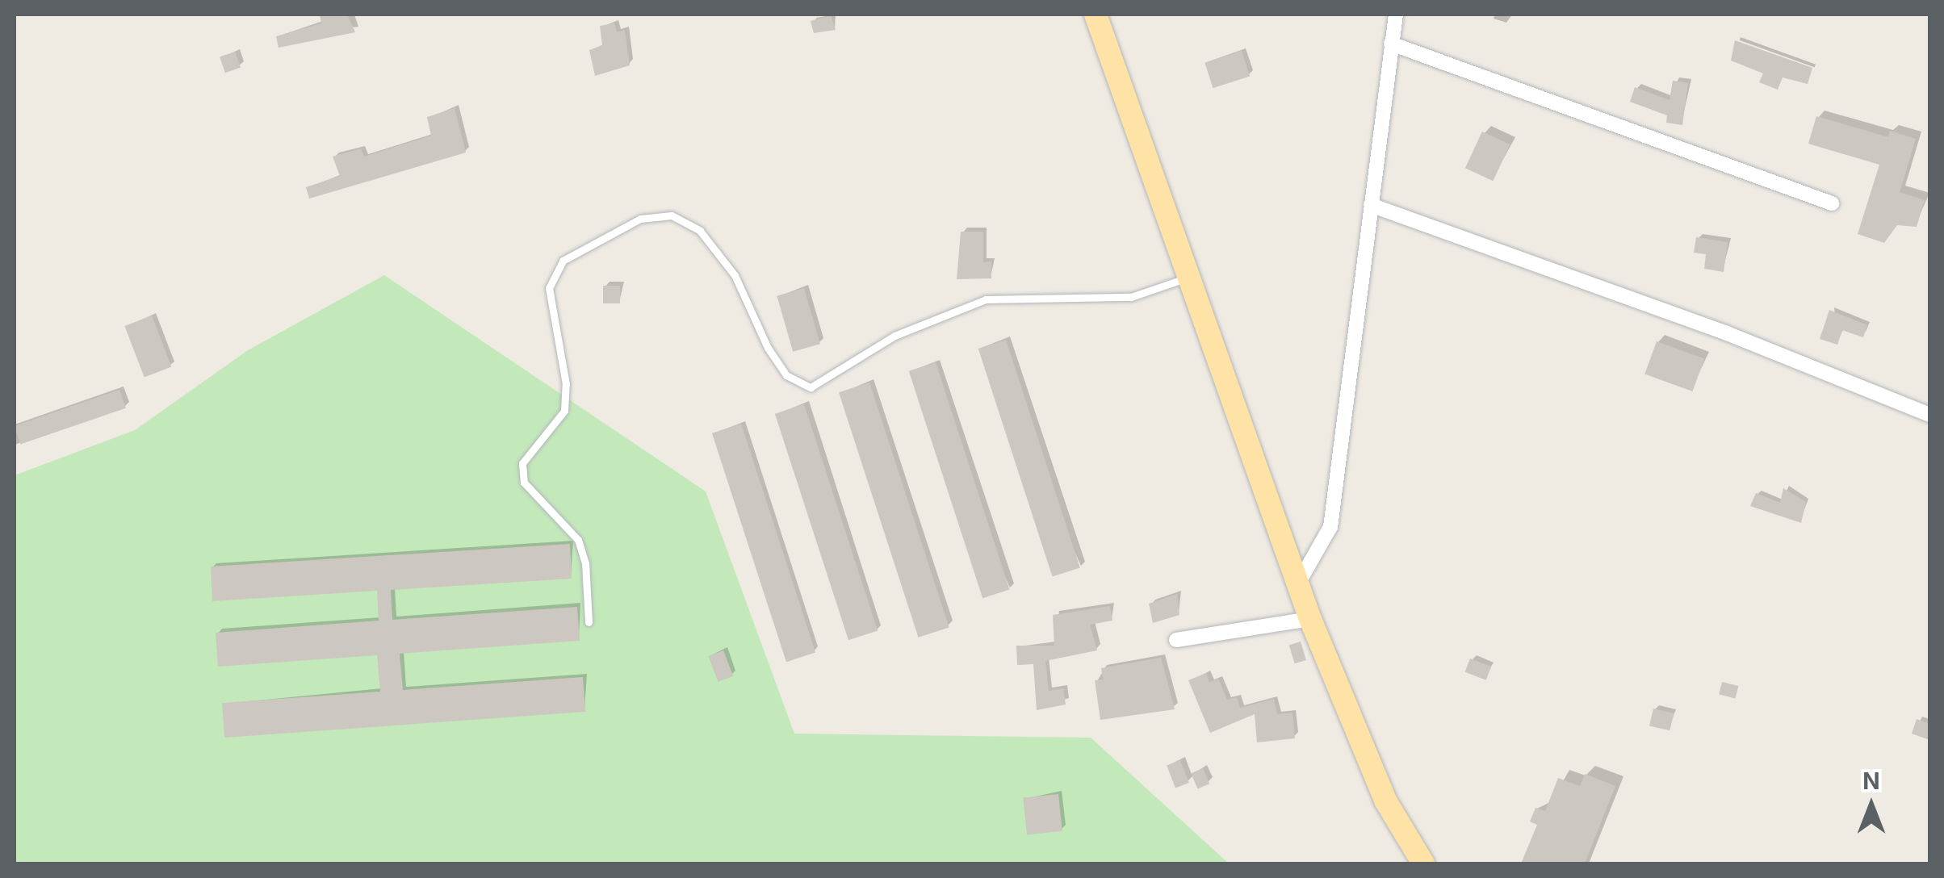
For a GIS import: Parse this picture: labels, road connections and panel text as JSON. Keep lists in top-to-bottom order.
{
  "north": "top"
}
